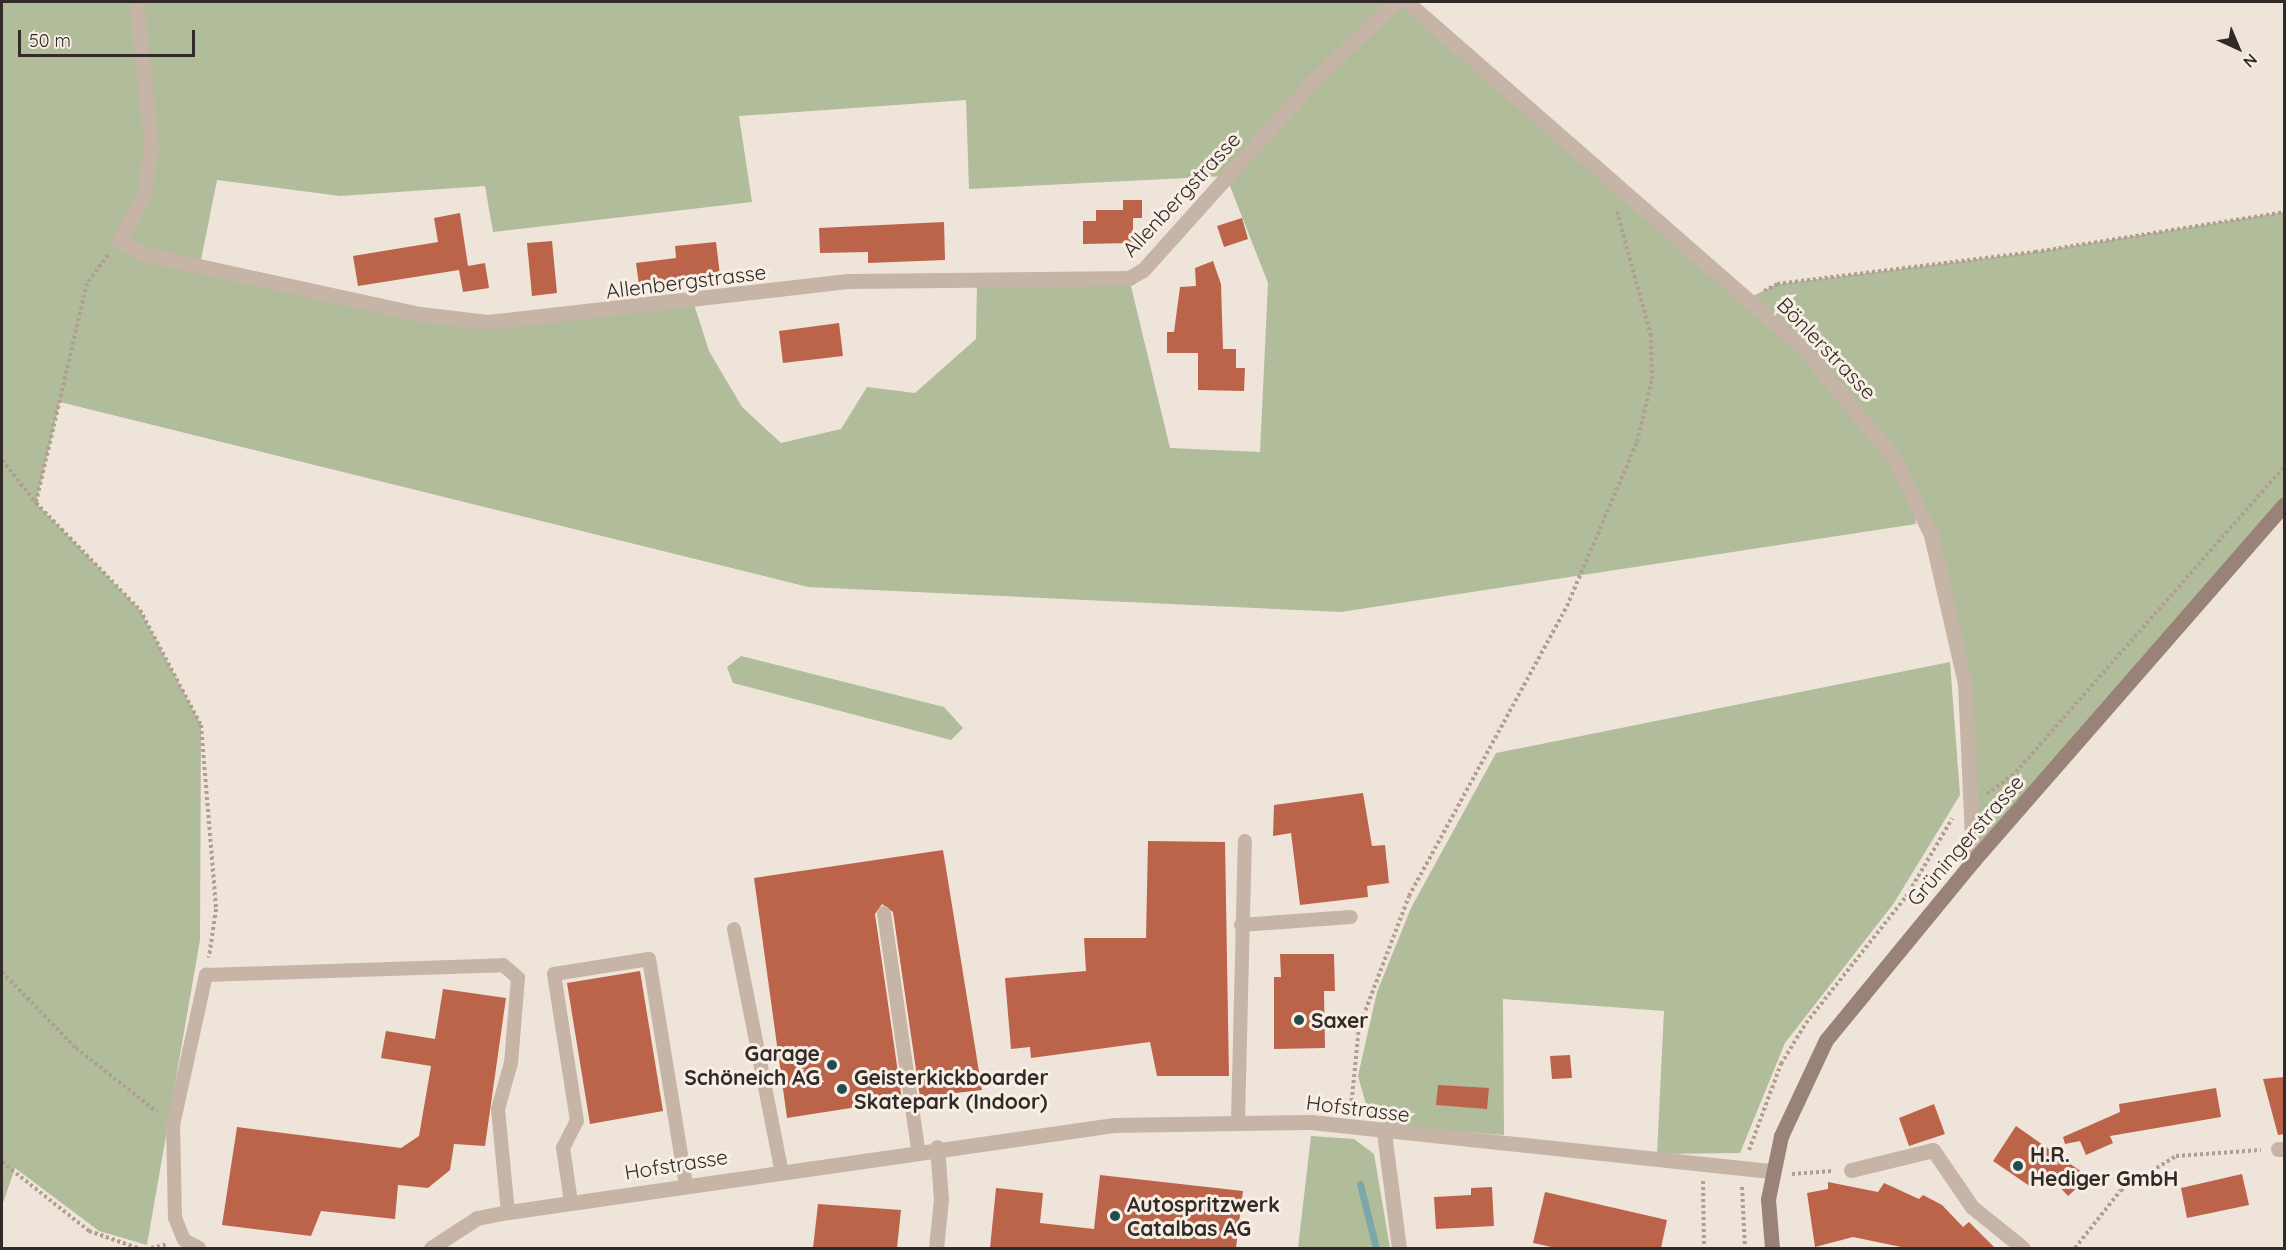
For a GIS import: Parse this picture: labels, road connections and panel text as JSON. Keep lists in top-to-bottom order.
{
  "streets": {
    "main road": ["Grüningerstrasse"],
    "street": ["Allenbergstrasse", "Bönlerstrasse", "Hofstrasse"]
  },
  "crossings": [
    ["Bönlerstrasse", "Grüningerstrasse"],
    ["Grüningerstrasse", "Hofstrasse"]
  ],
  "places": [
    "Saxer",
    "Garage Schöneich AG",
    "Geisterkickboarder Skatepark (Indoor)",
    "H.R. Hediger GmbH",
    "Autospritzwerk Catalbas AG"
  ],
  "scale_bar": "50 m",
  "north": "bottom right"
}
